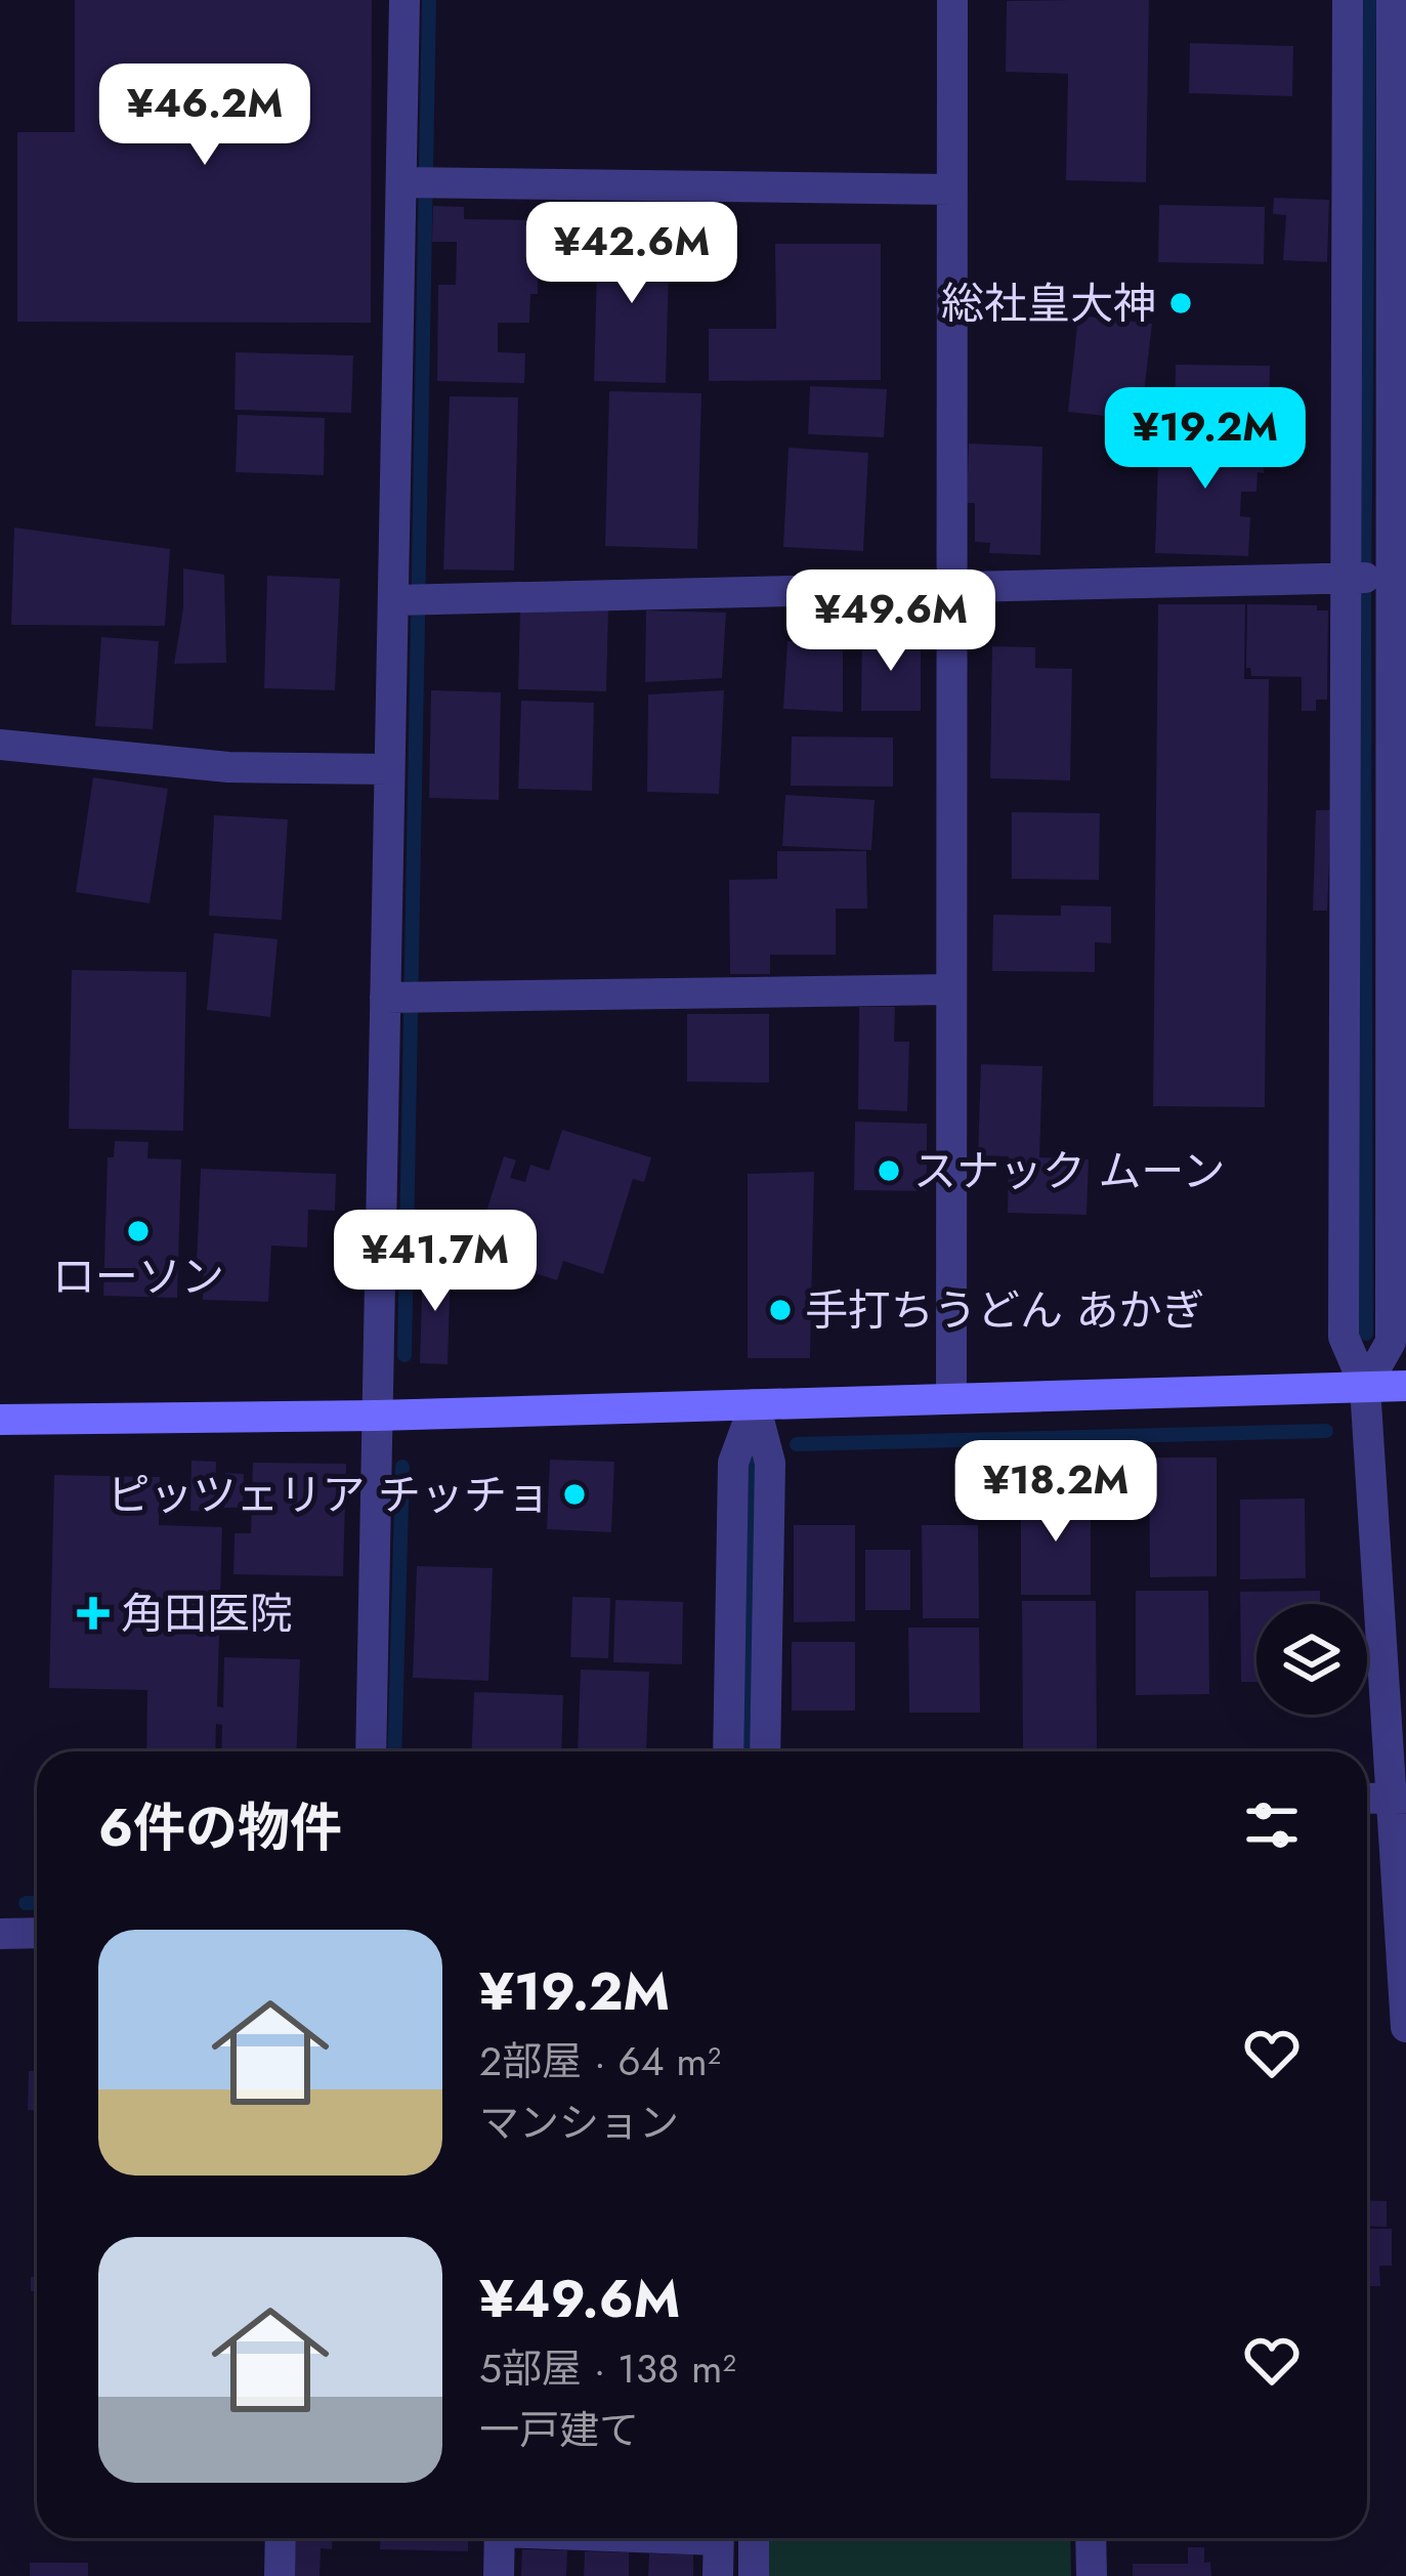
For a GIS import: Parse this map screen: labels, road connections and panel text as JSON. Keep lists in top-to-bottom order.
{
  "places": {
    "other": [
      "総社皇大神",
      "スナック ムーン",
      "ローソン",
      "手打ちうどん あかぎ",
      "ピッツェリア チッチョ"
    ],
    "health": ["角田医院"]
  },
  "page": {
    "price": [
      "¥46.2M",
      "¥42.6M",
      "¥19.2M",
      "¥49.6M",
      "¥41.7M",
      "¥18.2M"
    ],
    "heading": "6件の物件",
    "list": [
      {
        "name": "¥19.2M",
        "note": "2部屋 · 64 m² · マンション"
      },
      {
        "name": "¥49.6M",
        "note": "5部屋 · 138 m² · 一戸建て"
      }
    ]
  }
}
